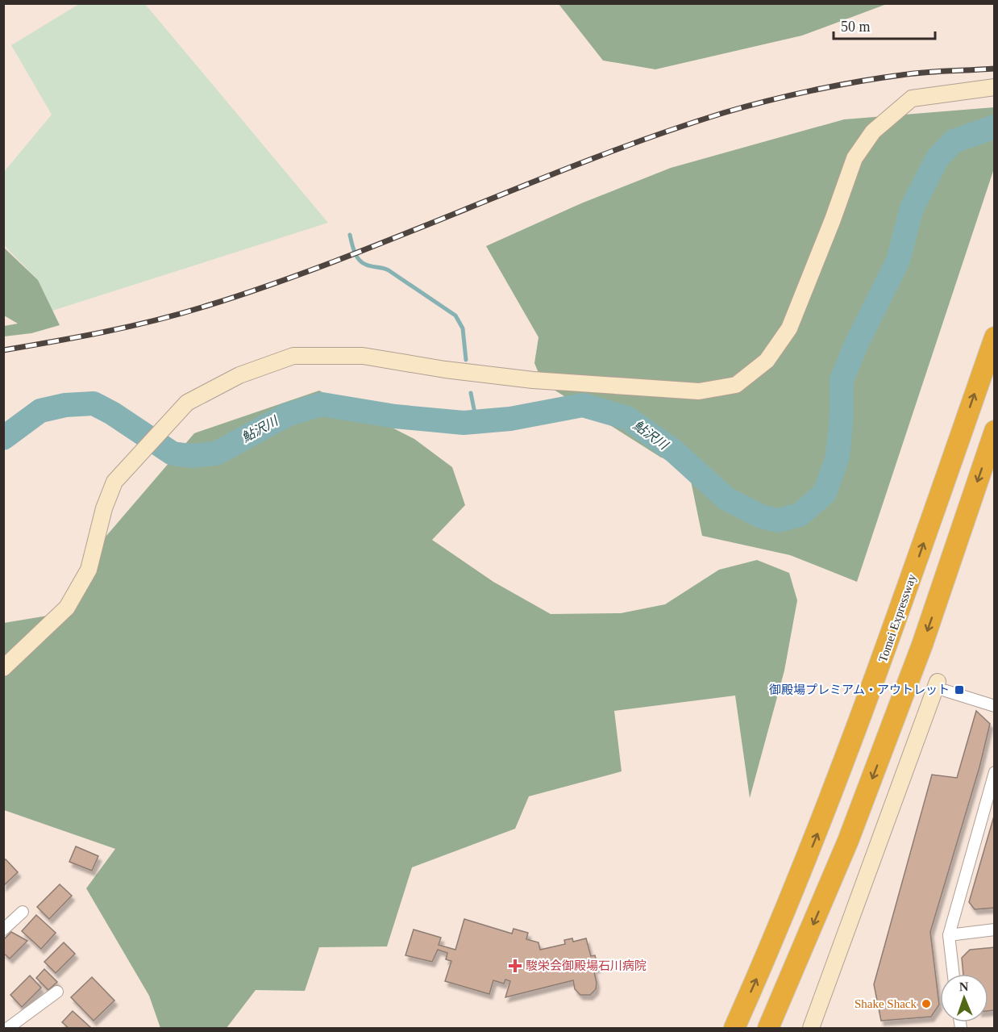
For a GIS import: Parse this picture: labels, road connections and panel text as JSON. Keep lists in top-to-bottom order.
{
  "streets": {
    "highway": ["Tomei Expressway"]
  },
  "water": ["鮎沢川"],
  "places": {
    "transit": ["御殿場プレミアム・アウトレット"],
    "health": ["駿栄会御殿場石川病院"],
    "other": ["Shake Shack"]
  },
  "scale_bar": "50 m",
  "north": "top"
}
